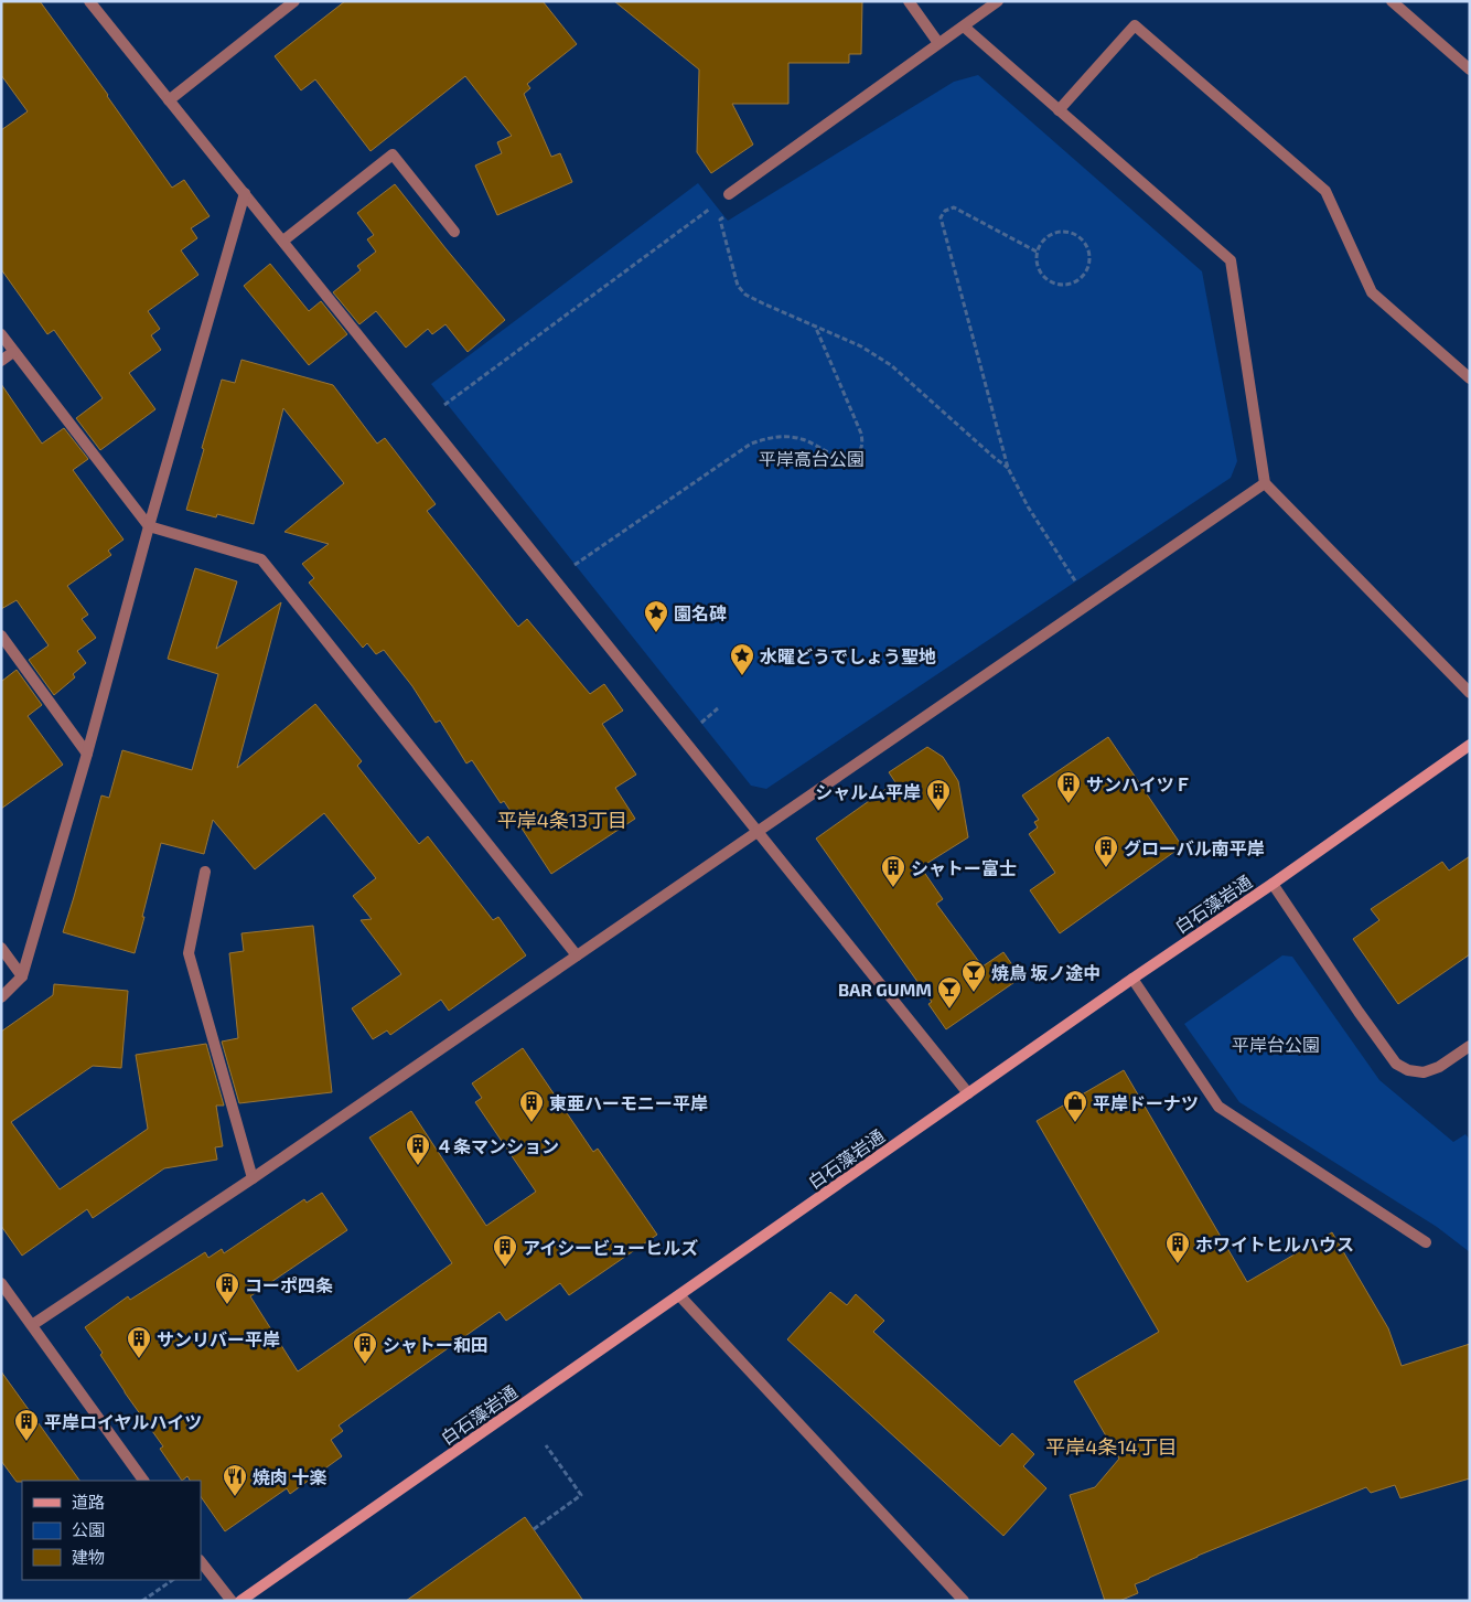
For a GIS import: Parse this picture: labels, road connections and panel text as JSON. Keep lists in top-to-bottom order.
{
  "streets": {
    "main road": ["白石藻岩通"]
  },
  "districts": ["平岸4条13丁目", "平岸4条14丁目"],
  "parks": ["平岸高台公園", "平岸台公園"],
  "places": {
    "place": ["園名碑", "水曜どうでしょう聖地"],
    "building": [
      "サンハイツＦ",
      "シャルム平岸",
      "グローバル南平岸",
      "シャトー富士",
      "東亜ハーモニー平岸",
      "４条マンション",
      "ホワイトヒルハウス",
      "アイシービューヒルズ",
      "コーポ四条",
      "サンリバー平岸",
      "シャトー和田",
      "平岸ロイヤルハイツ"
    ],
    "bar": ["焼鳥 坂ノ途中", "BAR GUMM"],
    "shop": ["平岸ドーナツ"],
    "restaurant": ["焼肉 十楽"]
  },
  "legend": ["道路", "公園", "建物"]
}
